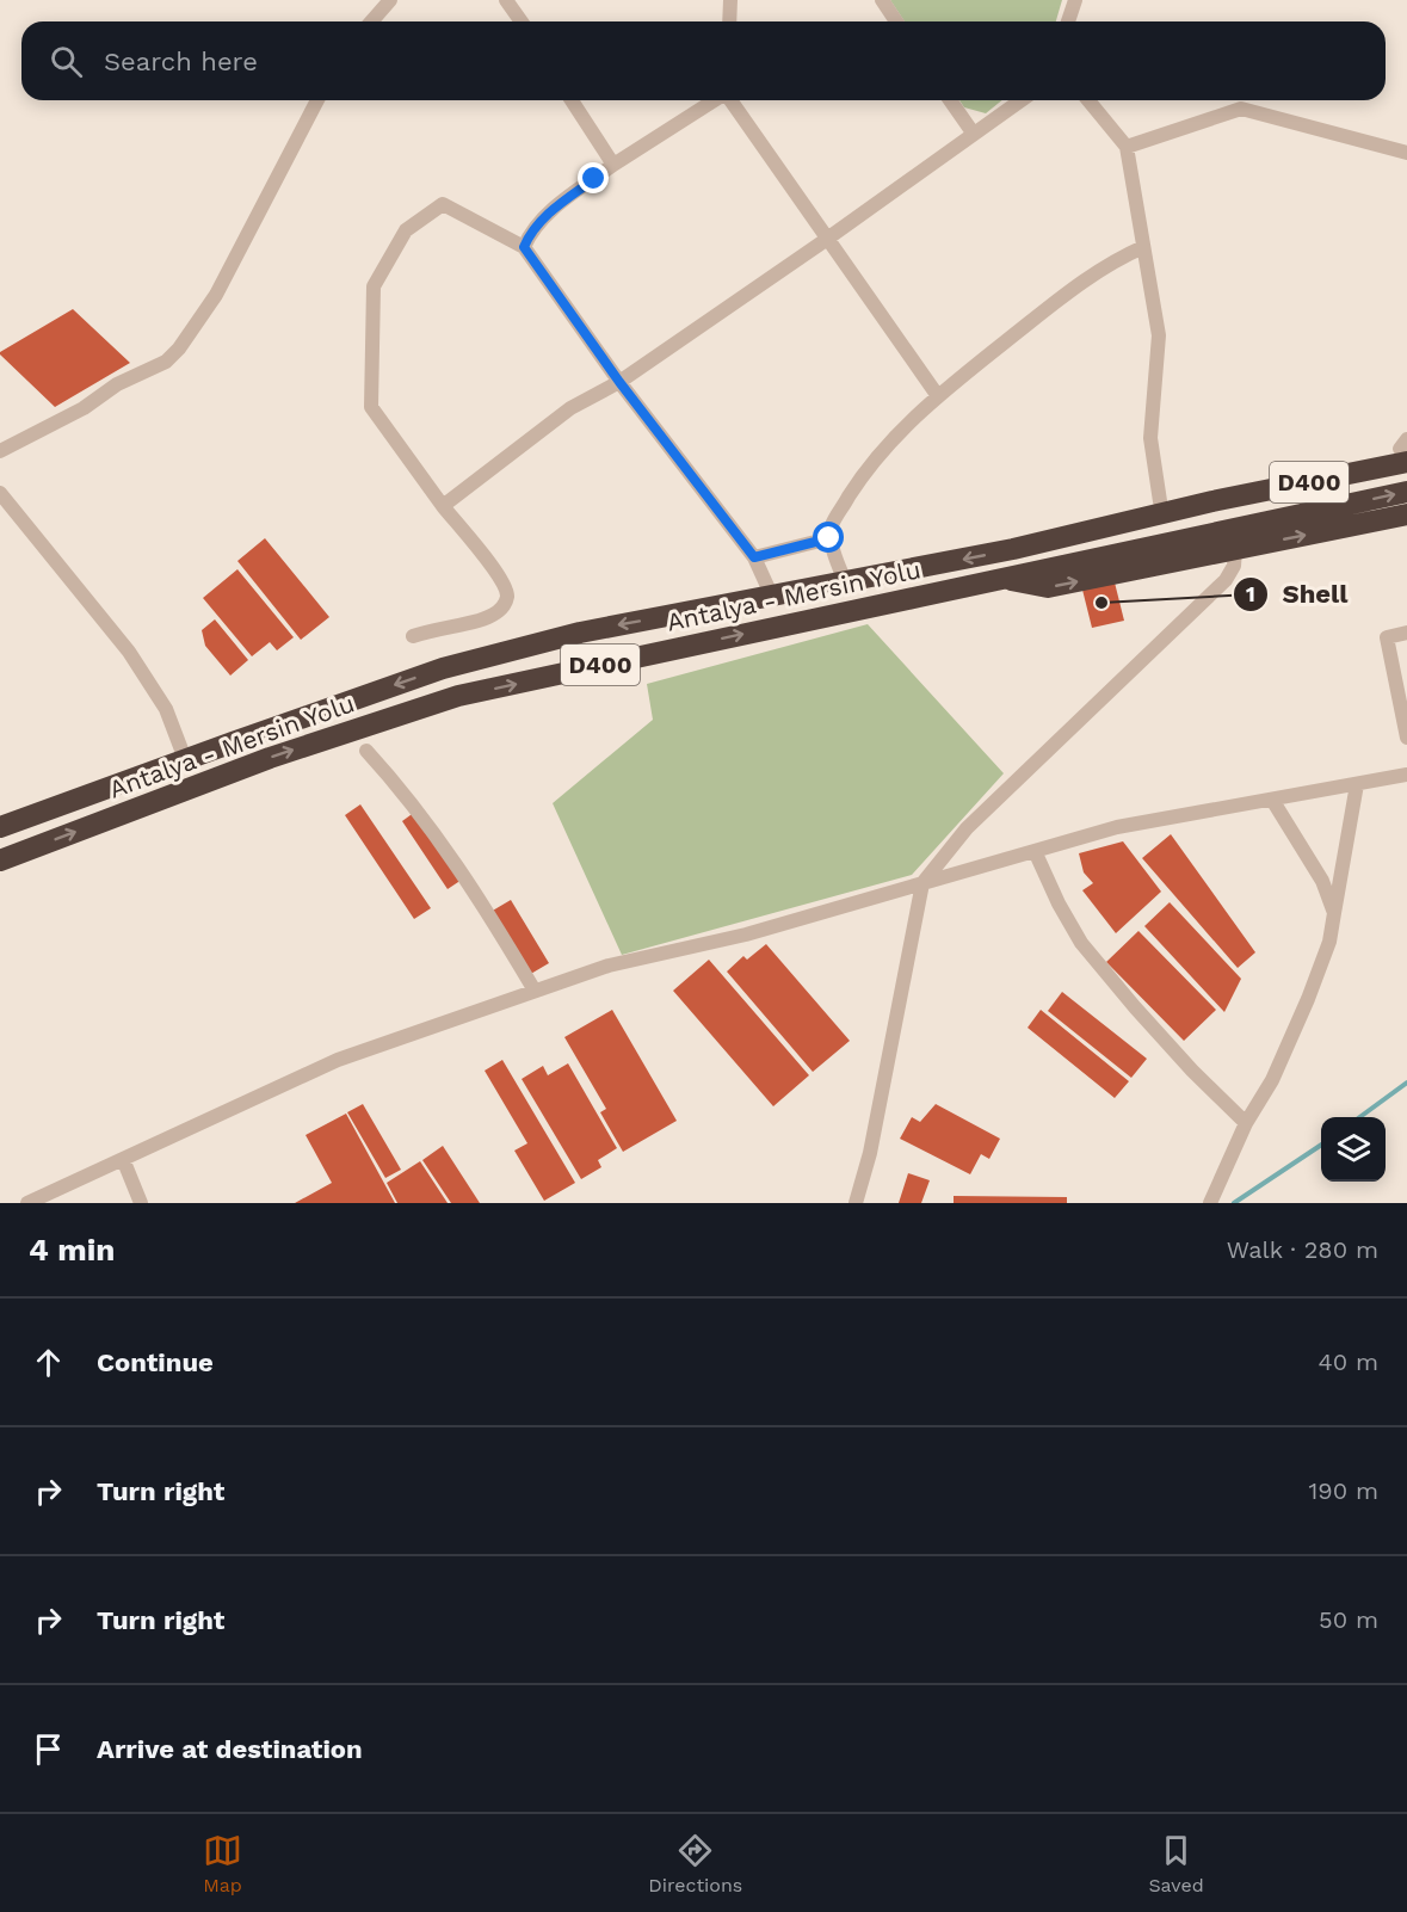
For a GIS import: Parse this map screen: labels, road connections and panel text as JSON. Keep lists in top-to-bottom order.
{
  "streets": {
    "highway": ["D400", "Antalya - Mersin Yolu"]
  },
  "places": ["Shell"],
  "page": {
    "search": "Search here",
    "heading": ["4 min", "Walk · 280 m"],
    "list": [
      ["Continue", "40 m"],
      ["Turn right", "190 m"],
      ["Turn right", "50 m"],
      "Arrive at destination"
    ],
    "nav": ["Map", "Directions", "Saved"]
  }
}
